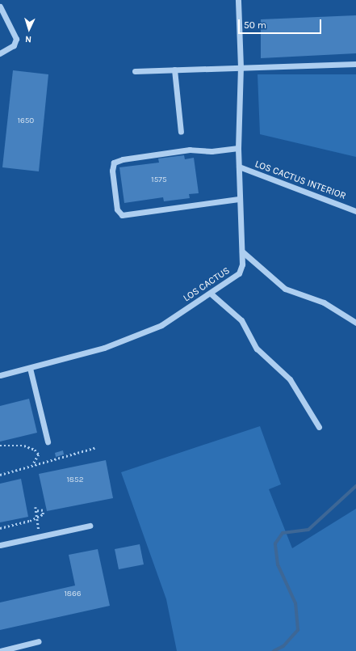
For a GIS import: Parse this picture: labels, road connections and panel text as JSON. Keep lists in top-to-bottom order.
{
  "streets": {
    "street": ["LOS CACTUS INTERIOR", "LOS CACTUS"]
  },
  "crossings": [
    ["LOS CACTUS INTERIOR", "LOS CACTUS"]
  ],
  "house_numbers": [
    "1650",
    "1575",
    "1852",
    "1866"
  ],
  "scale_bar": "50 m",
  "north": "bottom"
}
